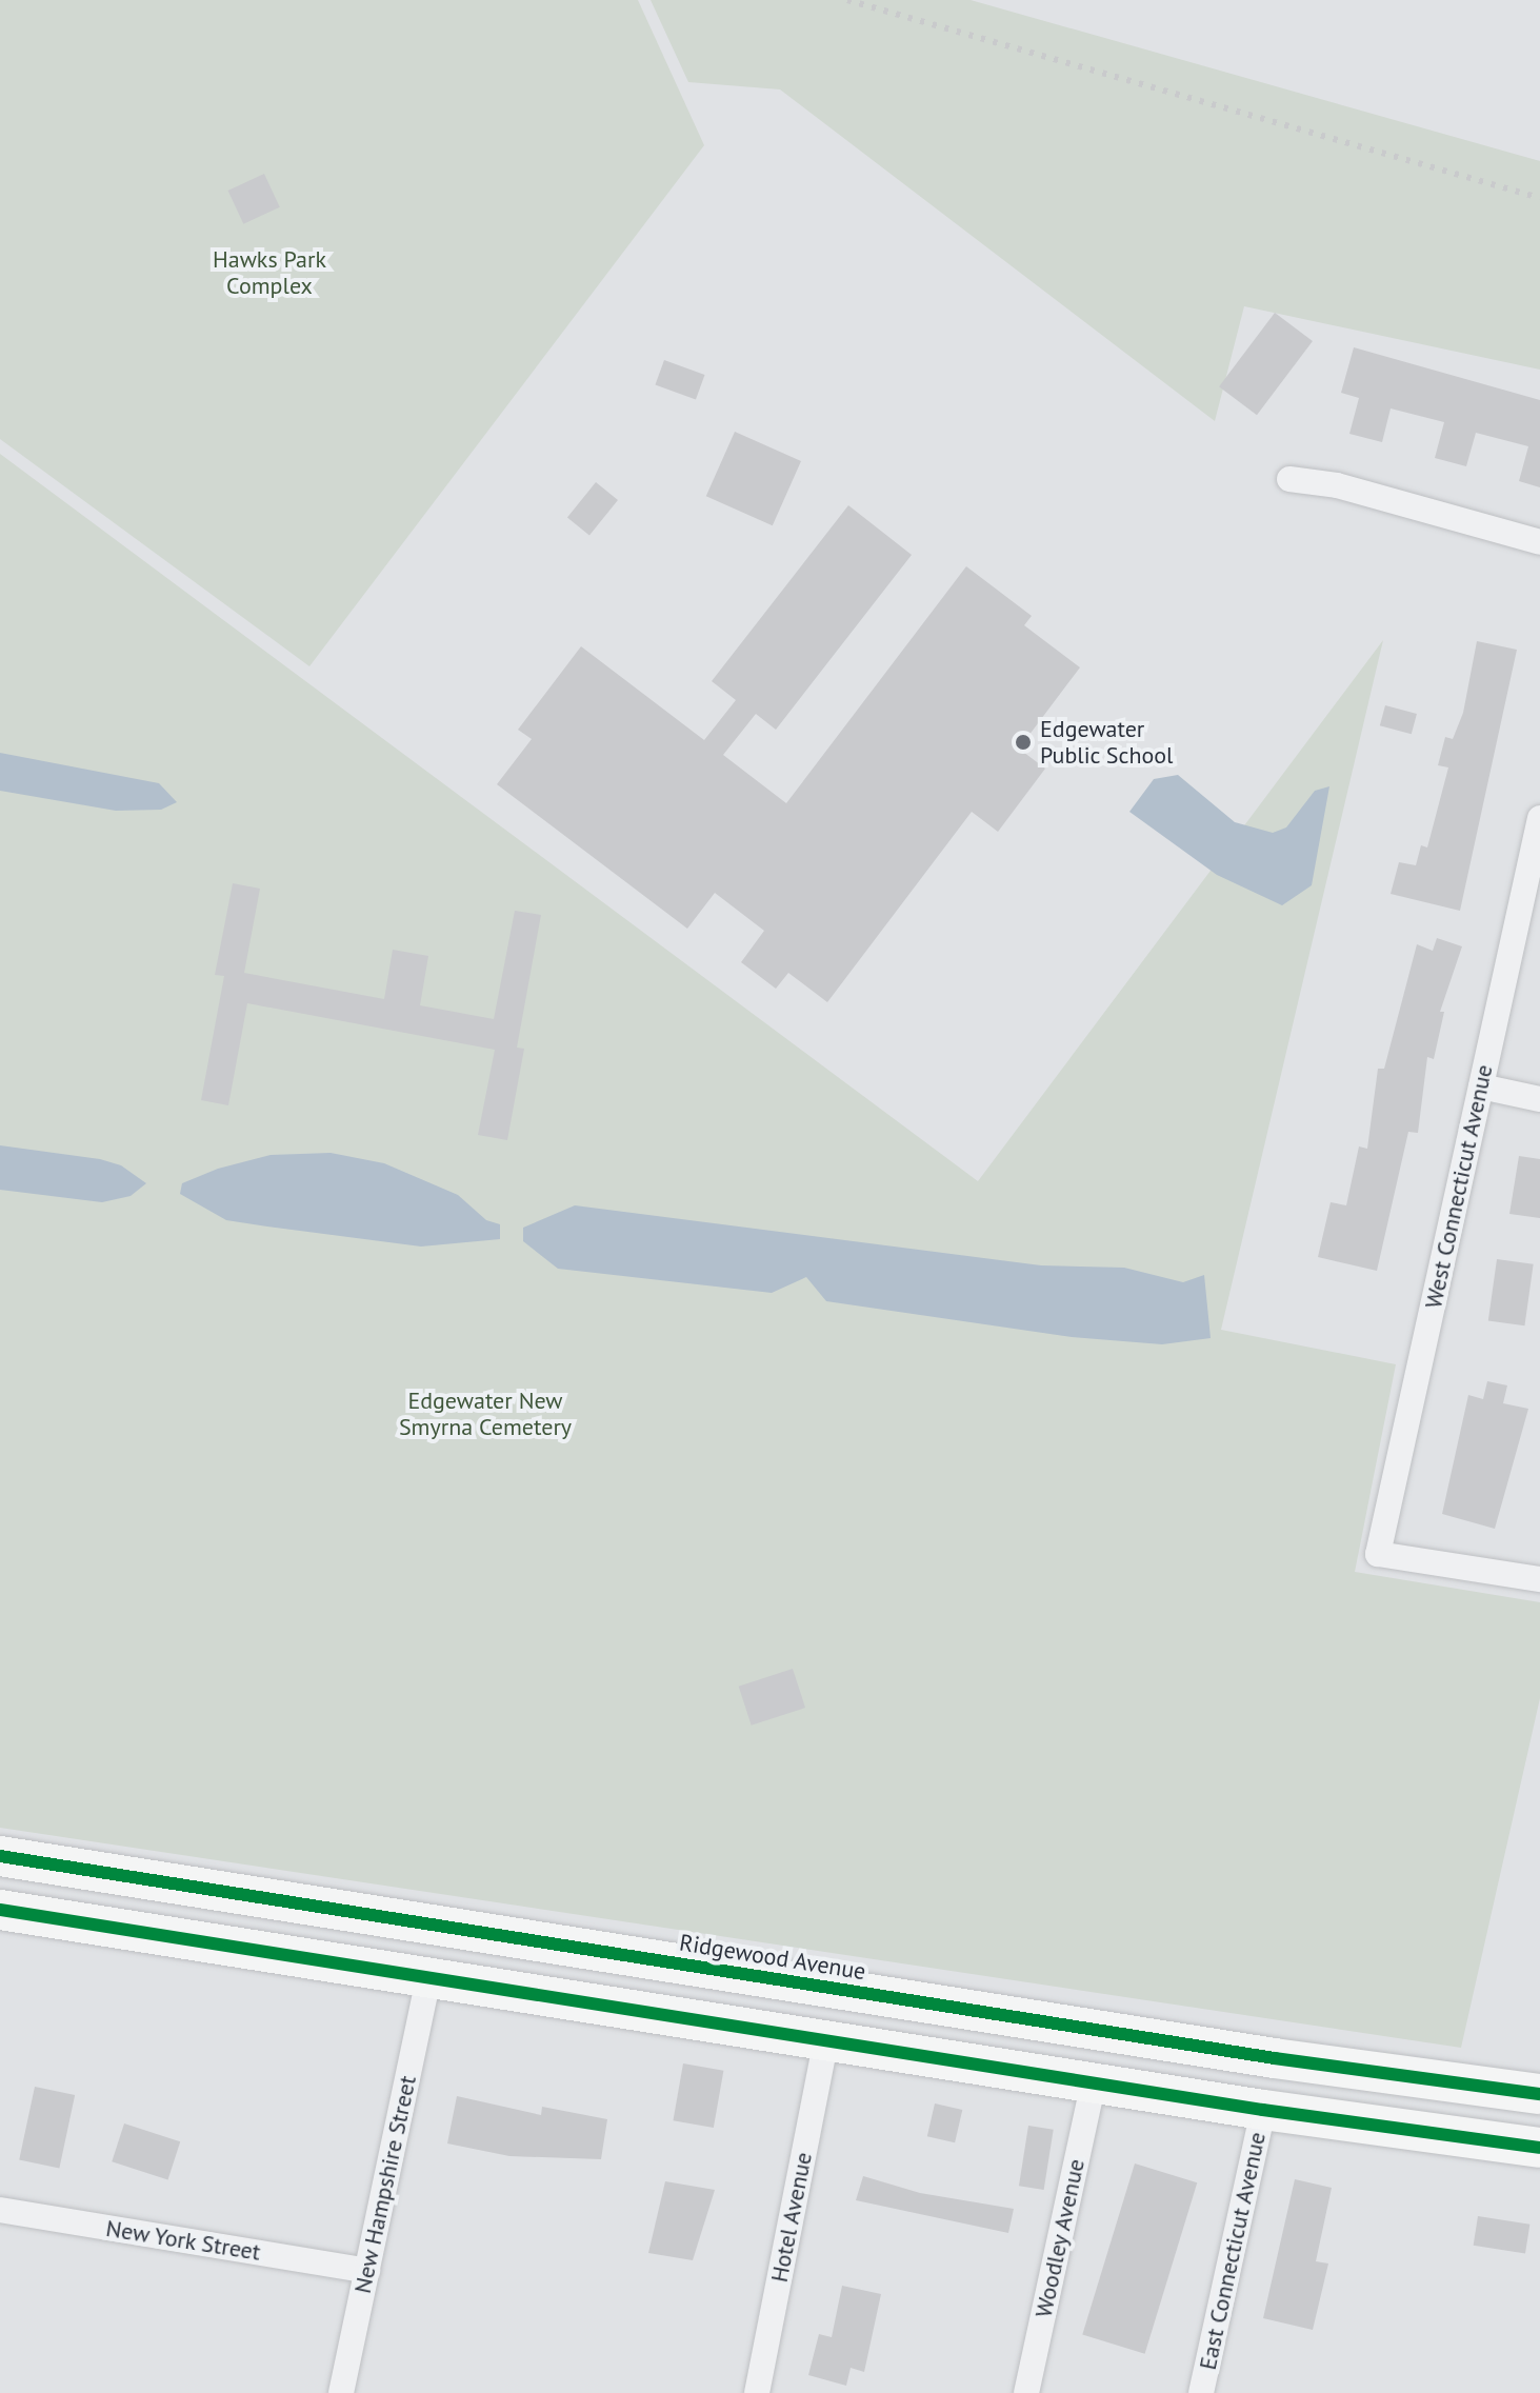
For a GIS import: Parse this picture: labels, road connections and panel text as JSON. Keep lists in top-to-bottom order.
{
  "streets": {
    "main road": ["Ridgewood Avenue"],
    "street": [
      "West Connecticut Avenue",
      "New Hampshire Street",
      "Hotel Avenue",
      "Woodley Avenue",
      "New York Street",
      "East Connecticut Avenue"
    ]
  },
  "crossings": [
    ["New Hampshire Street", "New York Street"]
  ],
  "parks": ["Hawks Park Complex", "Edgewater New Smyrna Cemetery"],
  "places": ["Edgewater Public School"]
}
